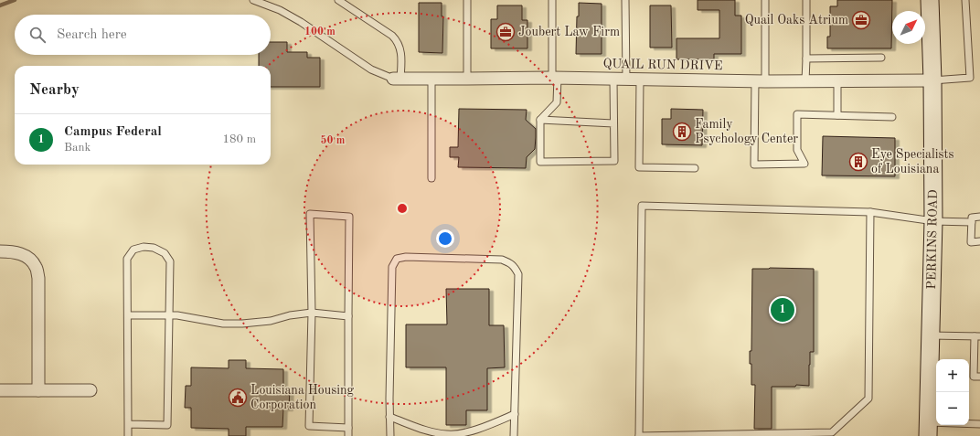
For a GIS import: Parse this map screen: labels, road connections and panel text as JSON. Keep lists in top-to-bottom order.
{
  "streets": {
    "main road": ["PERKINS ROAD"],
    "street": ["QUAIL RUN DRIVE"]
  },
  "crossings": [
    ["QUAIL RUN DRIVE", "PERKINS ROAD"]
  ],
  "places": {
    "office": ["Quail Oaks Atrium", "Joubert Law Firm"],
    "building": ["Family Psychology Center", "Eye Specialists of Louisiana"],
    "public building": ["Louisiana Housing Corporation"]
  },
  "north": "top right",
  "page": {
    "search": "Search here",
    "heading": "Nearby",
    "list": [
      {
        "mark": "1",
        "name": "Campus Federal",
        "note": "Bank",
        "value": "180 m"
      }
    ],
    "pins": "1",
    "map_buttons": ["+", "−"]
  },
  "rings": ["100 m", "50 m"]
}
